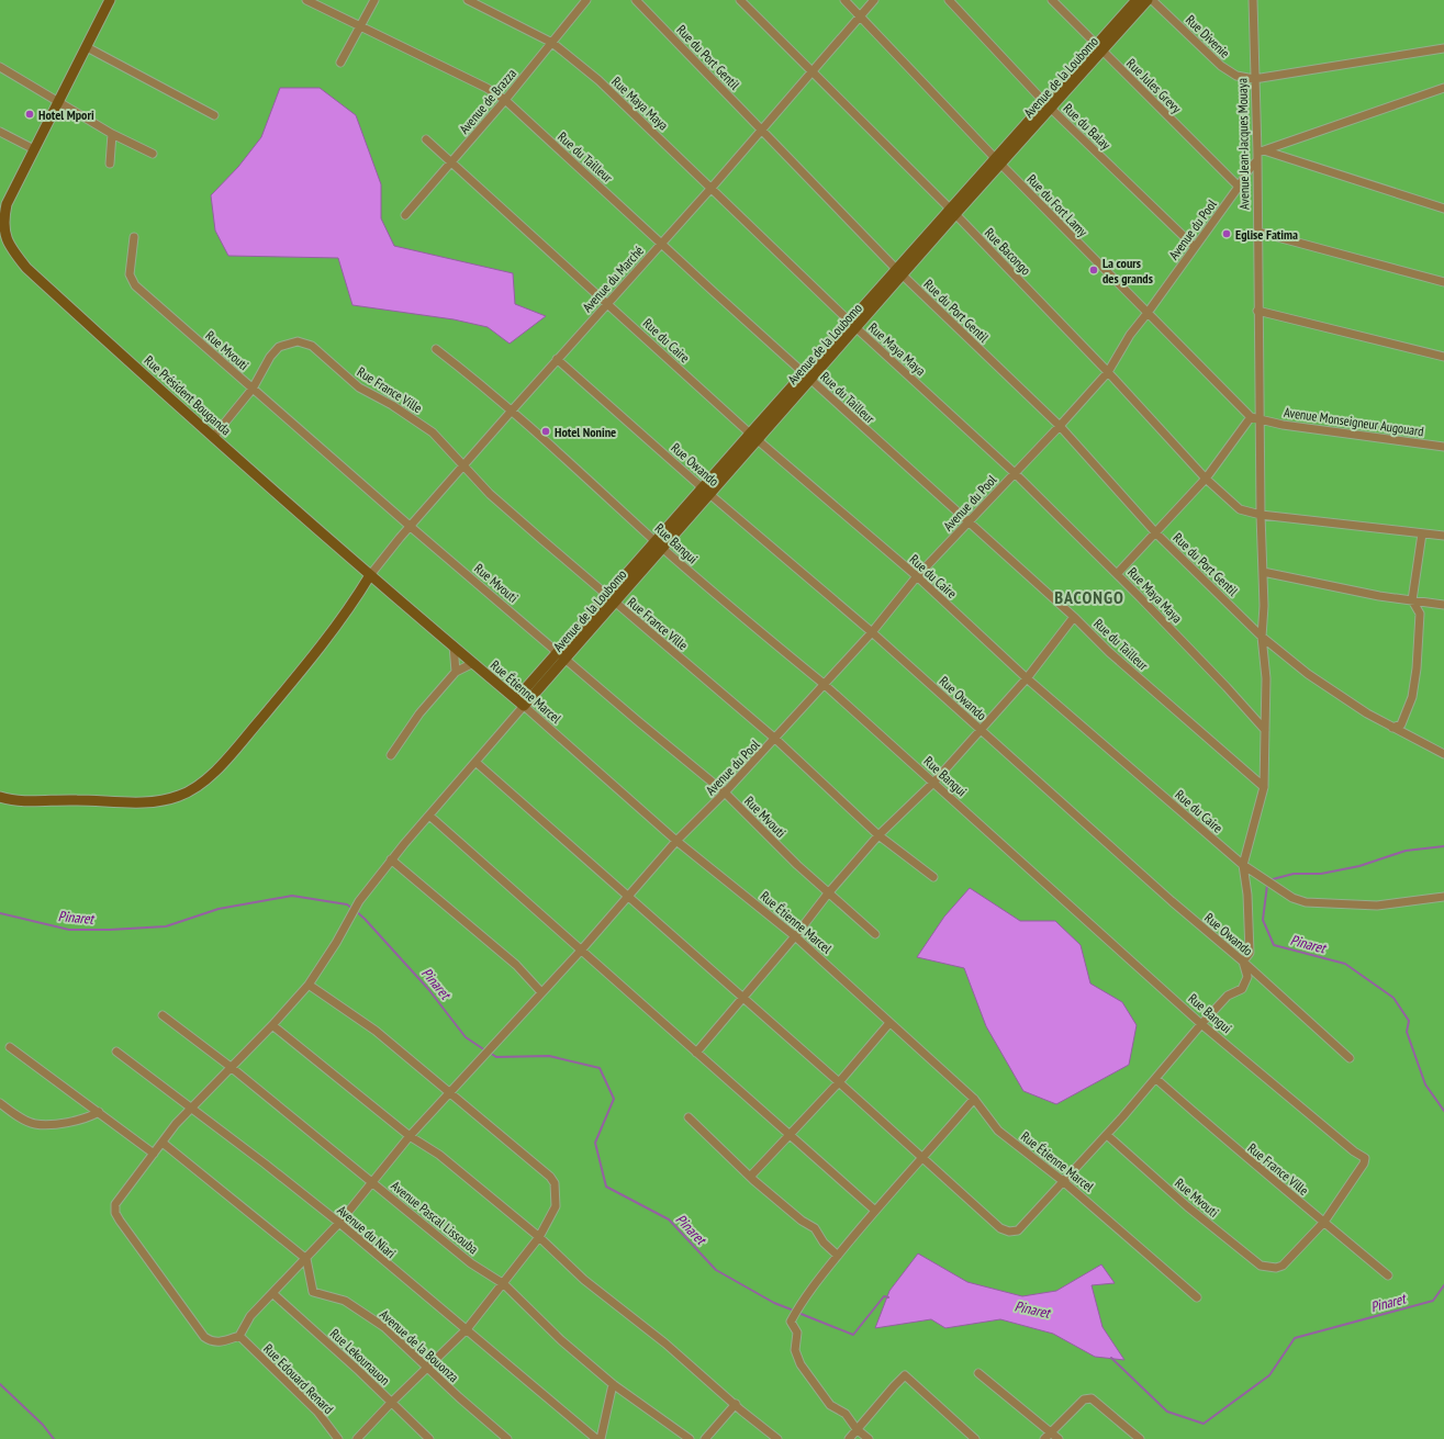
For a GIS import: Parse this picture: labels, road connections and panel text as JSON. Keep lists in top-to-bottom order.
{
  "streets": {
    "street": [
      "Rue Divenie",
      "Rue du Port Gentil",
      "Avenue de la Loubomo",
      "Rue Jules Grevy",
      "Avenue de Brazza",
      "Rue Maya Maya",
      "Rue du Balay",
      "Avenue Jean-Jacques Mouaya",
      "Rue du Tailleur",
      "Rue du Fort Lamy",
      "Avenue du Pool",
      "Rue Bacongo",
      "Avenue du Marché",
      "Rue du Caire",
      "Rue Mvouti",
      "Rue France Ville",
      "Rue Président Bouganda",
      "Avenue Monseigneur Augouard",
      "Rue Owando",
      "Rue Bangui",
      "Rue Étienne Marcel",
      "Avenue Pascal Lissouba",
      "Avenue du Niari",
      "Avenue de la Bouonza",
      "Rue Lekounauon",
      "Rue Edouard Renard"
    ]
  },
  "crossings": [
    ["Rue Divenie", "Avenue Jean-Jacques Mouaya"],
    ["Rue du Port Gentil", "Avenue de la Loubomo"],
    ["Rue du Port Gentil", "Avenue Jean-Jacques Mouaya"],
    ["Rue du Port Gentil", "Avenue du Pool"],
    ["Rue du Port Gentil", "Avenue du Marché"],
    ["Avenue de la Loubomo", "Rue Jules Grevy"],
    ["Avenue de la Loubomo", "Rue Maya Maya"],
    ["Avenue de la Loubomo", "Rue du Balay"],
    ["Avenue de la Loubomo", "Rue du Tailleur"],
    ["Avenue de la Loubomo", "Rue du Fort Lamy"],
    ["Avenue de la Loubomo", "Rue Bacongo"],
    ["Avenue de la Loubomo", "Rue du Caire"],
    ["Avenue de la Loubomo", "Rue Mvouti"],
    ["Avenue de la Loubomo", "Rue France Ville"],
    ["Avenue de la Loubomo", "Rue Owando"],
    ["Avenue de la Loubomo", "Rue Bangui"],
    ["Avenue de la Loubomo", "Rue Étienne Marcel"],
    ["Rue Jules Grevy", "Avenue du Pool"],
    ["Avenue de Brazza", "Rue Maya Maya"],
    ["Avenue de Brazza", "Rue du Tailleur"],
    ["Avenue de Brazza", "Rue du Caire"],
    ["Rue Maya Maya", "Avenue Jean-Jacques Mouaya"],
    ["Rue Maya Maya", "Avenue du Pool"],
    ["Rue Maya Maya", "Avenue du Marché"],
    ["Rue du Balay", "Avenue du Pool"],
    ["Avenue Jean-Jacques Mouaya", "Rue du Tailleur"],
    ["Avenue Jean-Jacques Mouaya", "Rue du Fort Lamy"],
    ["Avenue Jean-Jacques Mouaya", "Avenue du Pool"],
    ["Avenue Jean-Jacques Mouaya", "Rue Bacongo"],
    ["Avenue Jean-Jacques Mouaya", "Rue du Caire"],
    ["Avenue Jean-Jacques Mouaya", "Avenue Monseigneur Augouard"],
    ["Rue du Tailleur", "Avenue du Pool"],
    ["Rue du Tailleur", "Avenue du Marché"],
    ["Rue du Fort Lamy", "Avenue du Pool"],
    ["Rue du Fort Lamy", "Avenue du Marché"],
    ["Rue du Fort Lamy", "Avenue Monseigneur Augouard"],
    ["Avenue du Pool", "Rue Bacongo"],
    ["Avenue du Pool", "Rue du Caire"],
    ["Avenue du Pool", "Rue Mvouti"],
    ["Avenue du Pool", "Rue France Ville"],
    ["Avenue du Pool", "Rue Owando"],
    ["Avenue du Pool", "Rue Bangui"],
    ["Avenue du Pool", "Rue Étienne Marcel"],
    ["Avenue du Pool", "Avenue Pascal Lissouba"],
    ["Avenue du Pool", "Avenue du Niari"],
    ["Avenue du Pool", "Avenue de la Bouonza"],
    ["Avenue du Pool", "Rue Lekounauon"],
    ["Avenue du Pool", "Rue Edouard Renard"],
    ["Rue Bacongo", "Avenue du Marché"],
    ["Avenue du Marché", "Rue du Caire"],
    ["Avenue du Marché", "Rue Mvouti"],
    ["Avenue du Marché", "Rue France Ville"],
    ["Avenue du Marché", "Rue Président Bouganda"],
    ["Avenue du Marché", "Rue Owando"],
    ["Avenue du Marché", "Rue Bangui"],
    ["Avenue du Marché", "Rue Étienne Marcel"],
    ["Rue Mvouti", "Rue France Ville"],
    ["Rue Mvouti", "Rue Bangui"],
    ["Rue France Ville", "Rue Bangui"],
    ["Rue Président Bouganda", "Rue Étienne Marcel"]
  ],
  "districts": ["BACONGO"],
  "water": ["Pinaret"],
  "places": [
    "Hotel Mpori",
    "Eglise Fatima",
    "La cours des grands",
    "Hotel Nonine"
  ]
}
